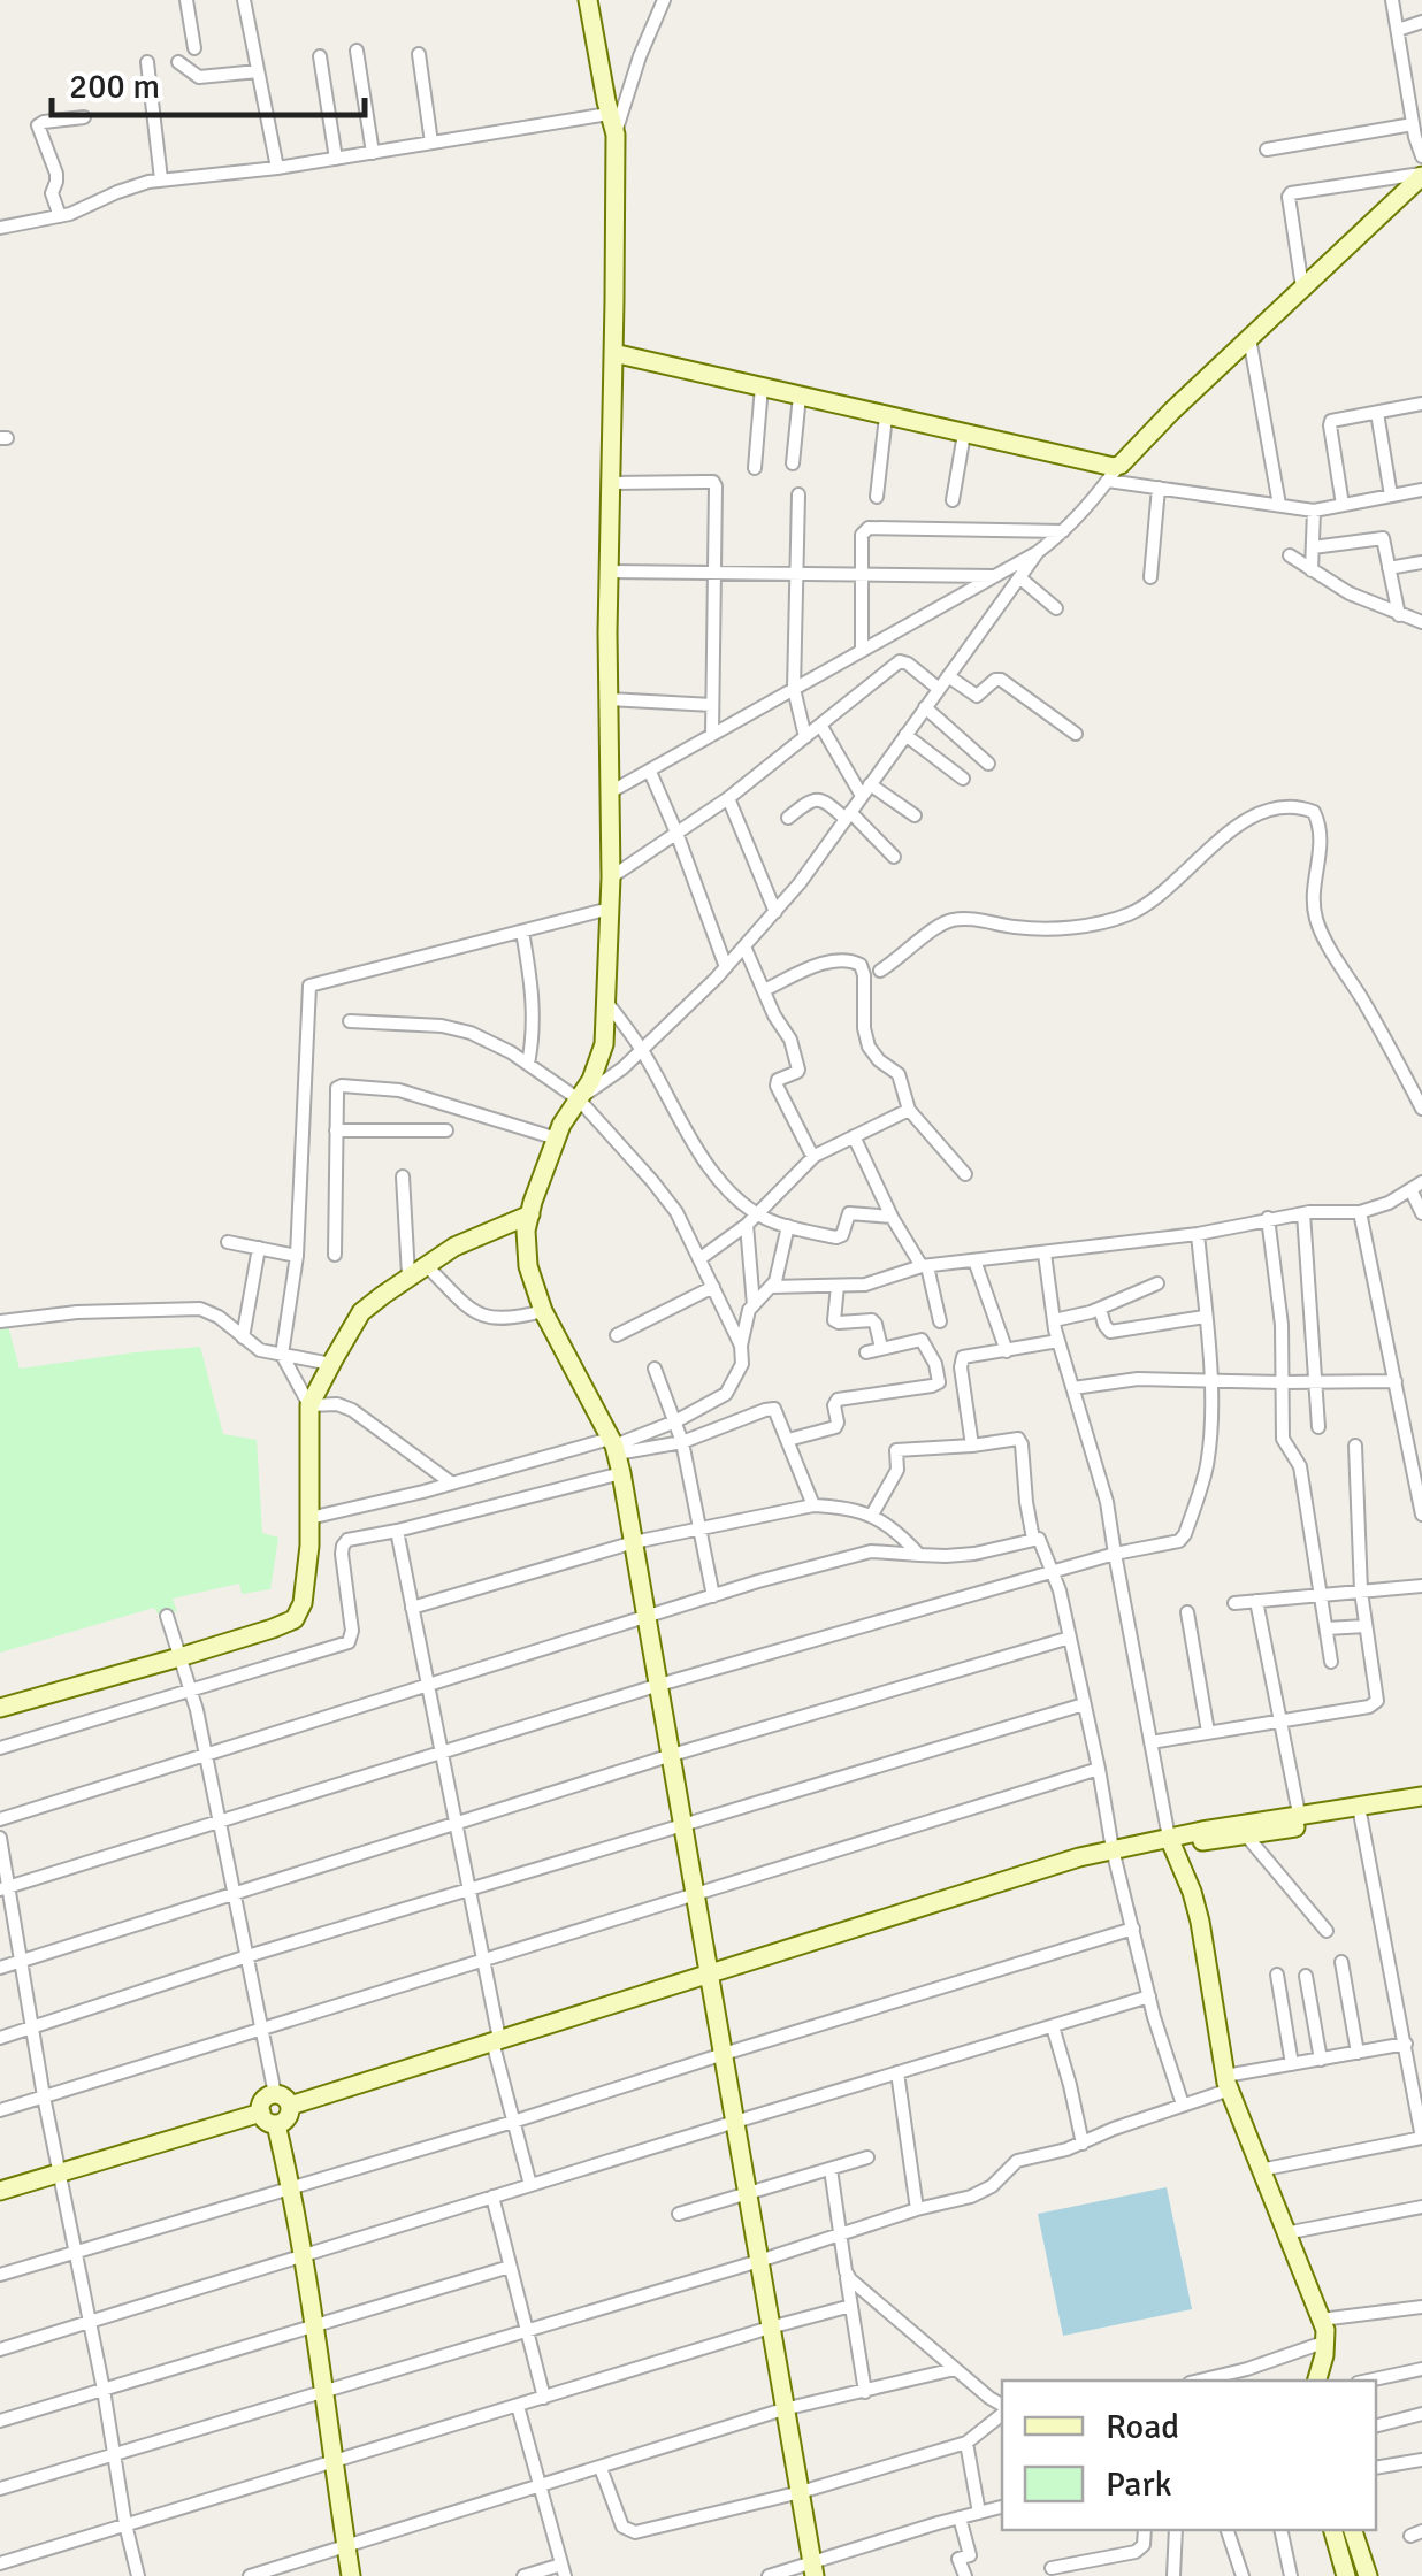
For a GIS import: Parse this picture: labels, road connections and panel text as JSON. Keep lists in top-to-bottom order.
{
  "legend": ["Road", "Park"],
  "scale_bar": "200 m"
}
